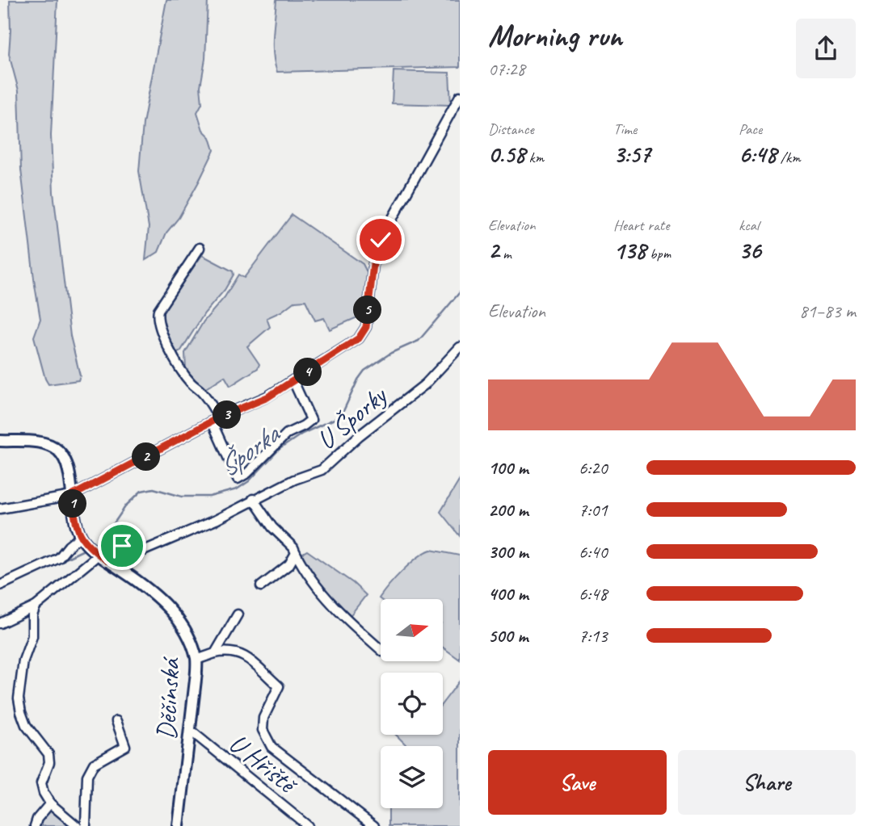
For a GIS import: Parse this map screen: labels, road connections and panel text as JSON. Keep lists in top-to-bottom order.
{
  "streets": {
    "main road": ["Děčínská"],
    "street": ["U Šporky", "U Hřiště"]
  },
  "crossings": [
    ["Děčínská", "U Hřiště"]
  ],
  "water": ["Šporka"],
  "north": "right",
  "page": {
    "heading": ["Morning run", "07:28"],
    "stats": [
      ["Distance", "0.58 km"],
      ["Time", "3:57"],
      ["Pace", "6:48 /km"],
      ["Elevation", "2 m"],
      ["Heart rate", "138 bpm"],
      ["kcal", "36"]
    ],
    "chart": ["Elevation", "81–83 m"],
    "pins": [
      "5",
      "4",
      "3",
      "2",
      "1"
    ],
    "list": [
      {
        "name": "100 m",
        "note": "6:20"
      },
      {
        "name": "200 m",
        "note": "7:01"
      },
      {
        "name": "300 m",
        "note": "6:40"
      },
      {
        "name": "400 m",
        "note": "6:48"
      },
      {
        "name": "500 m",
        "note": "7:13"
      }
    ],
    "buttons": ["Save", "Share"]
  }
}
